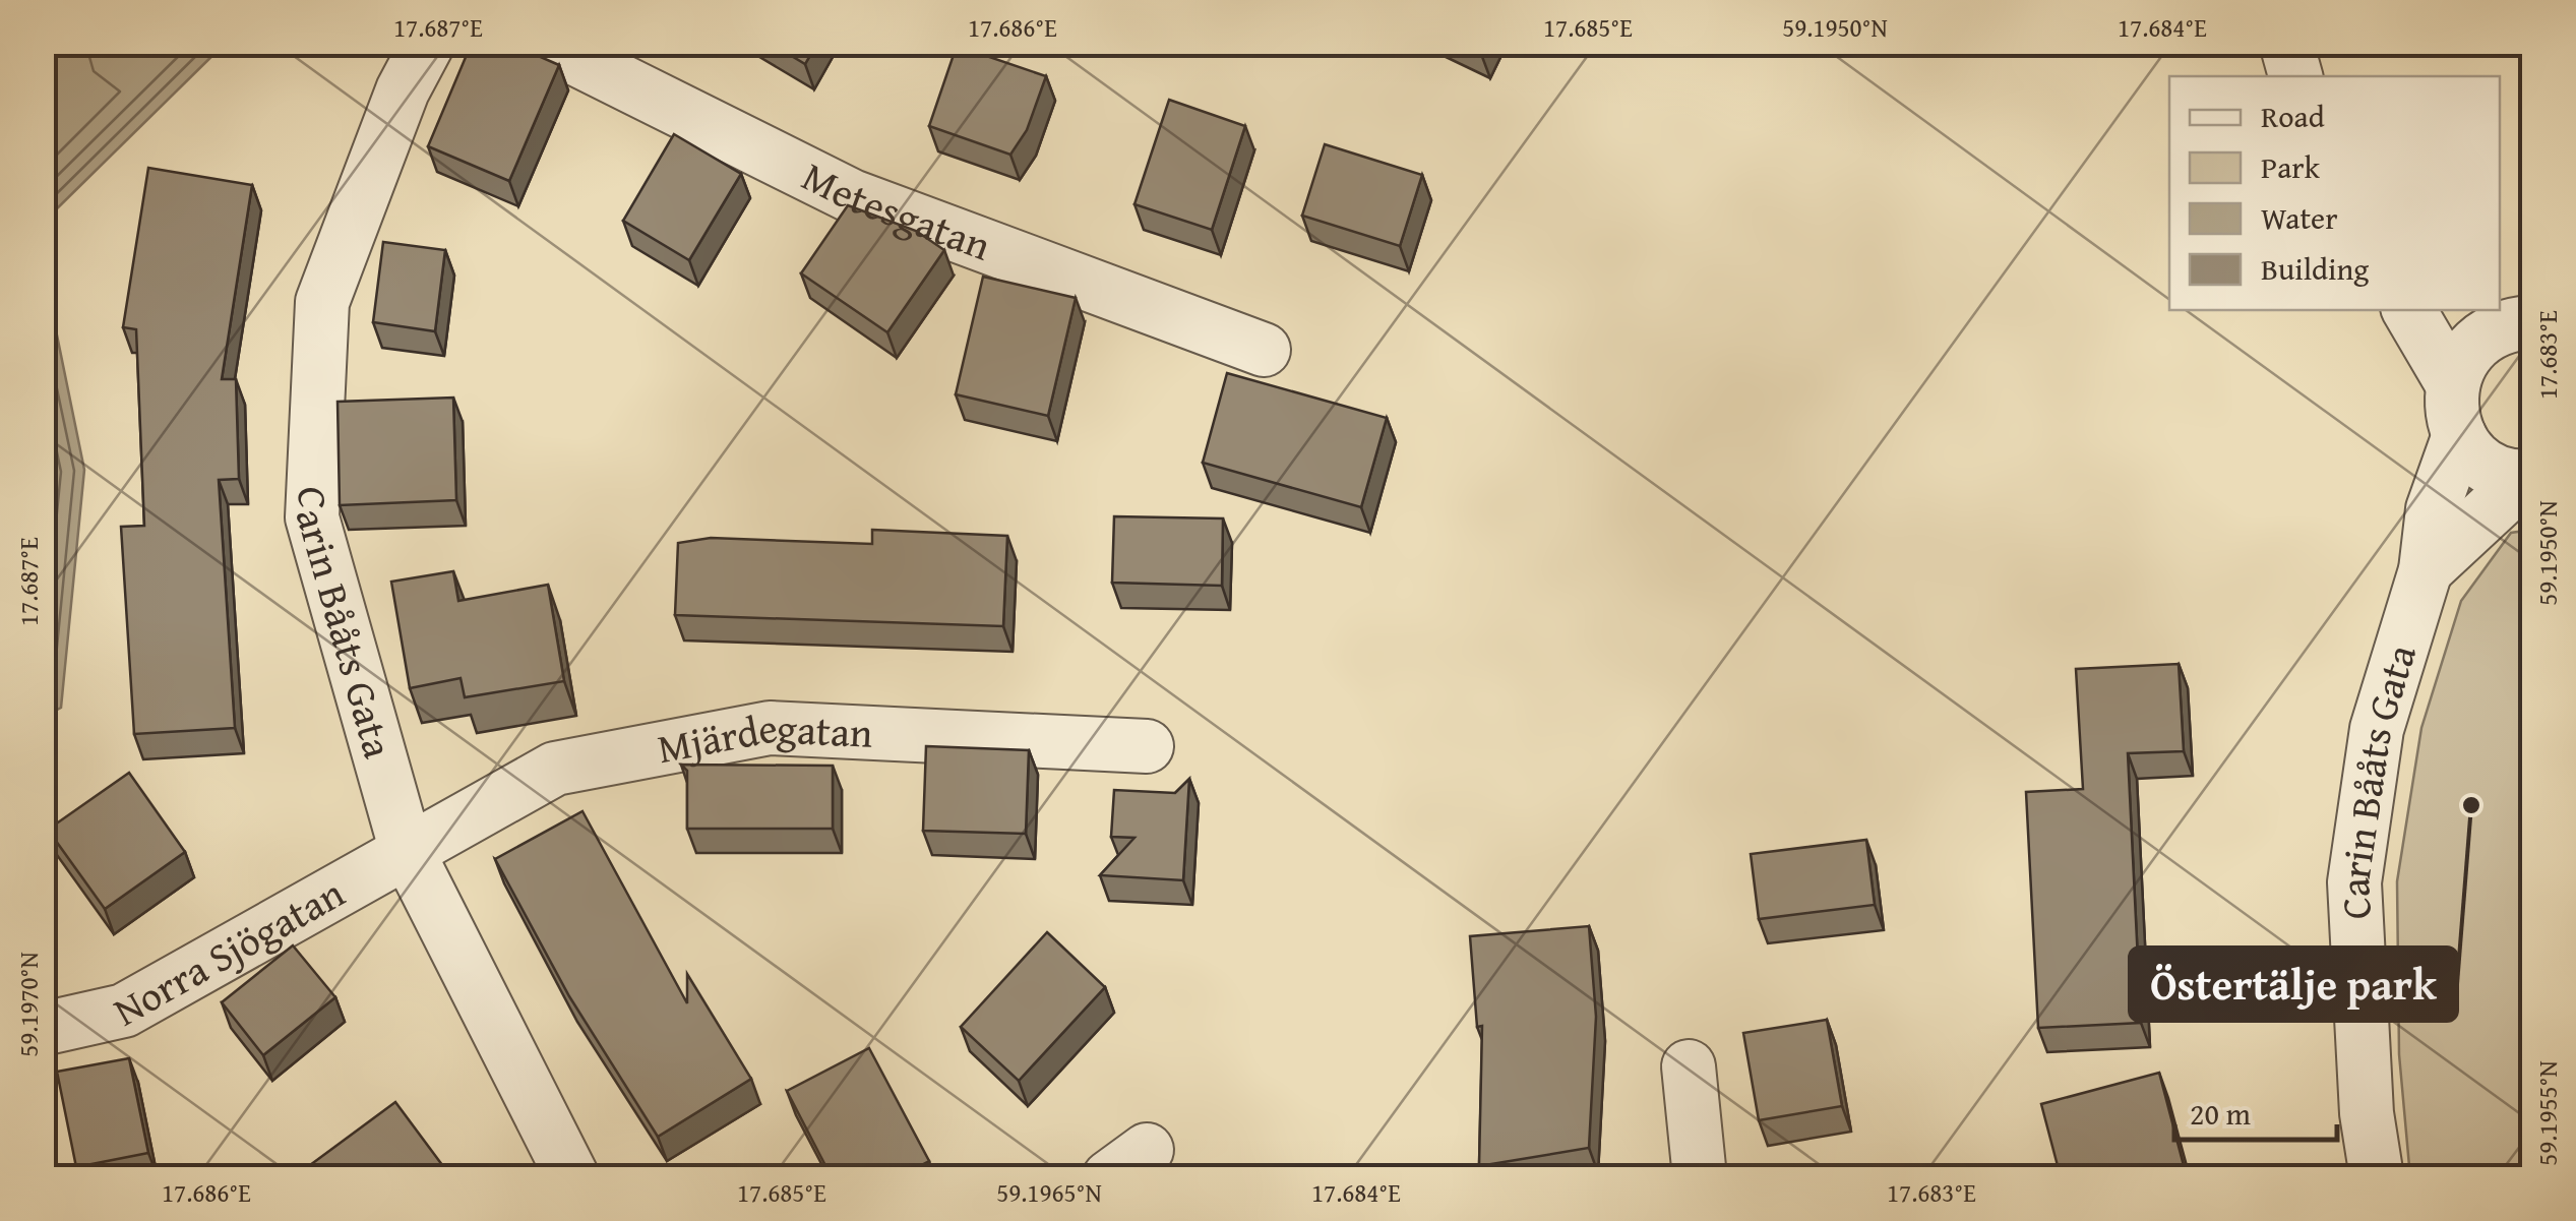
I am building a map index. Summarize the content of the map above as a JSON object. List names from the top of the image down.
{
  "streets": {
    "street": [
      "Metesgatan",
      "Carin Bååts Gata",
      "Mjärdegatan",
      "Norra Sjögatan"
    ]
  },
  "crossings": [
    ["Carin Bååts Gata", "Mjärdegatan"],
    ["Carin Bååts Gata", "Norra Sjögatan"],
    ["Mjärdegatan", "Norra Sjögatan"]
  ],
  "places": ["Östertälje park"],
  "legend": [
    "Road",
    "Park",
    "Water",
    "Building"
  ],
  "scale_bar": "20 m",
  "coordinates": [
    "17.687°E",
    "17.686°E",
    "17.685°E",
    "59.1950°N",
    "17.684°E",
    "17.683°E",
    "59.1970°N",
    "59.1955°N",
    "59.1965°N"
  ]
}
